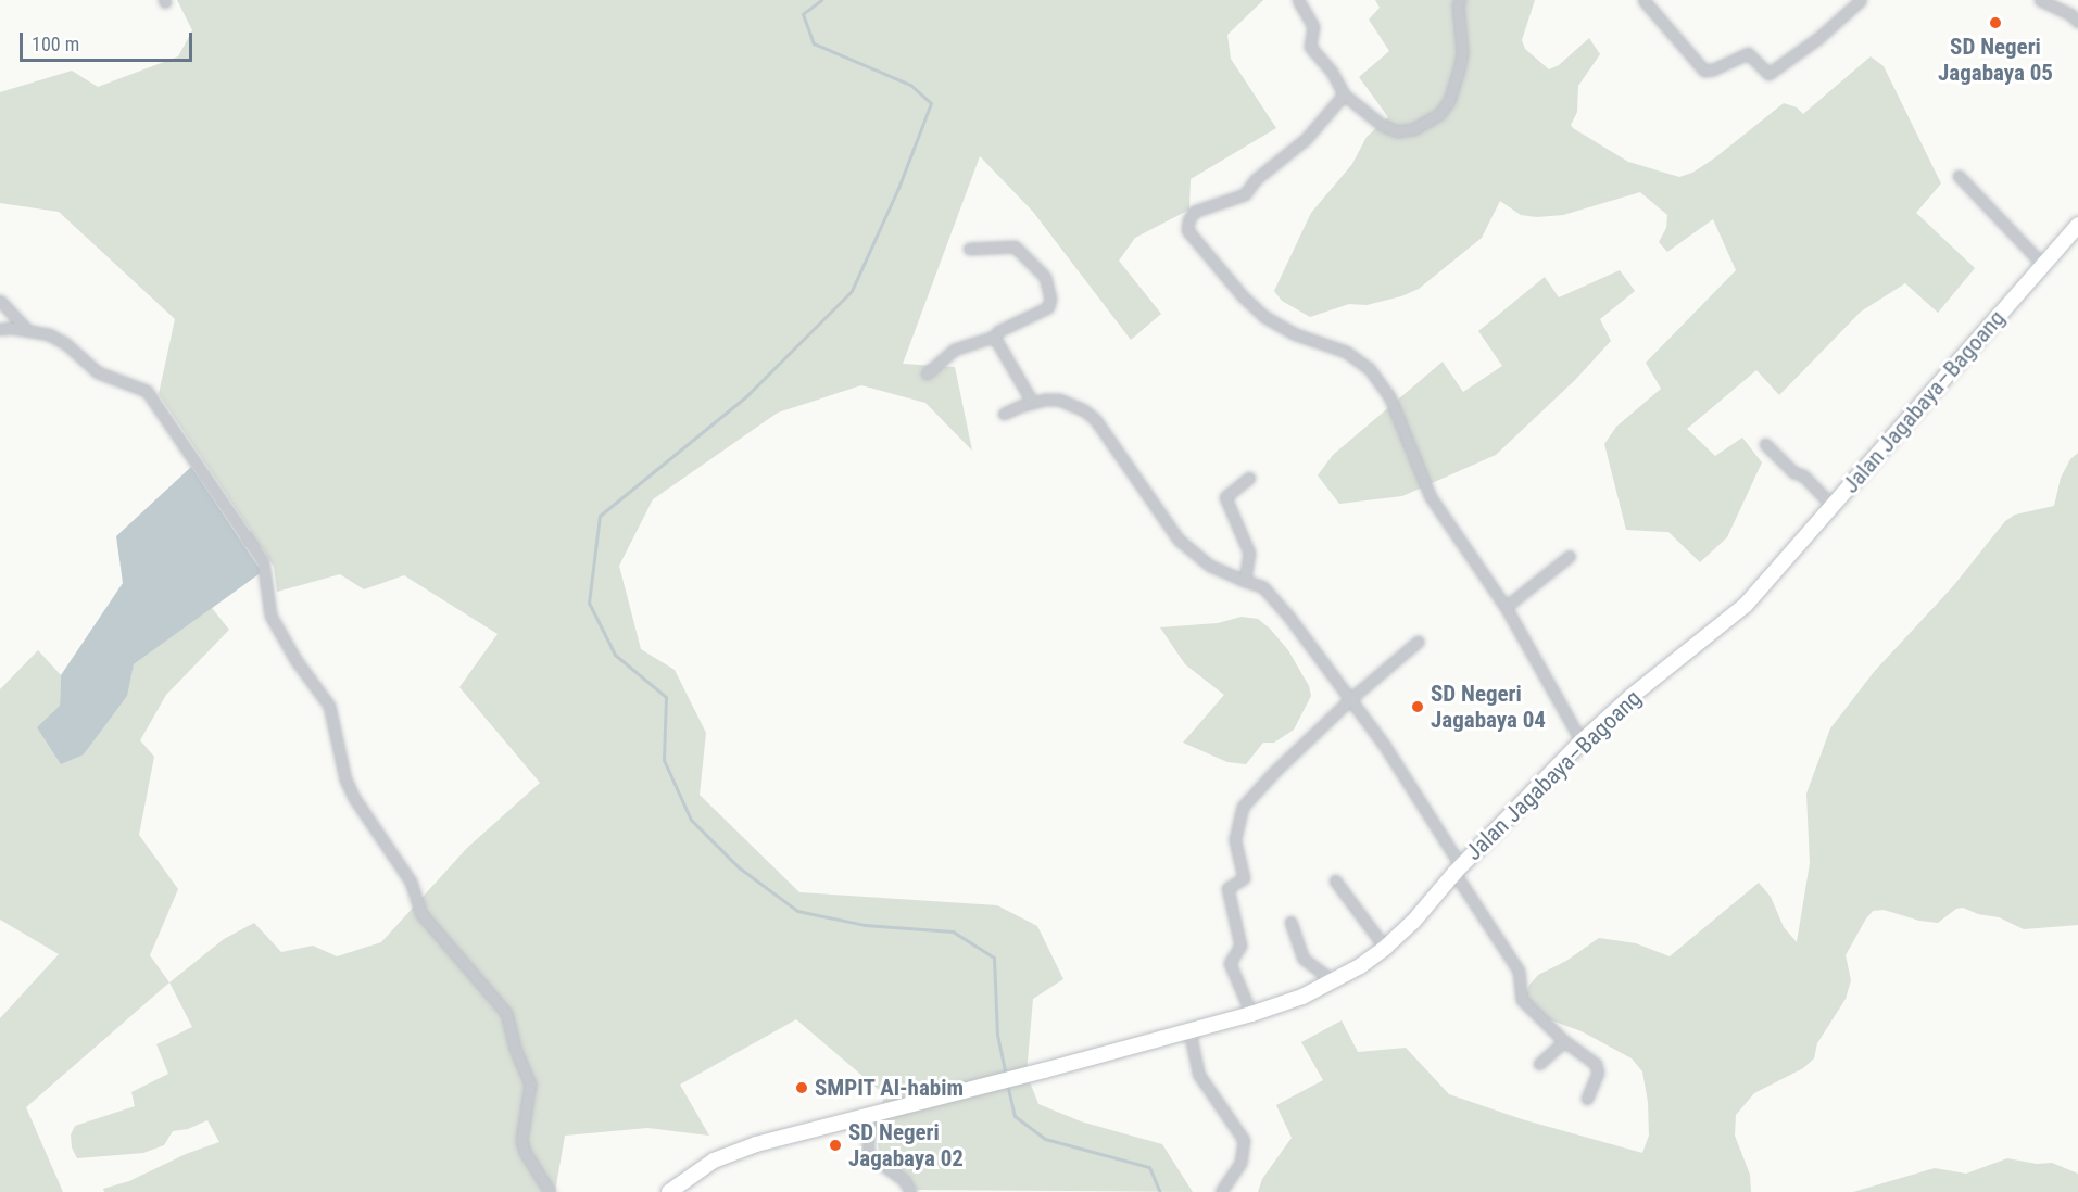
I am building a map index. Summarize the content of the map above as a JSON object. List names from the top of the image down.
{
  "streets": {
    "street": ["Jalan Jagabaya–Bagoang"]
  },
  "places": [
    "SD Negeri Jagabaya 05",
    "SD Negeri Jagabaya 04",
    "SMPIT Al-habim",
    "SD Negeri Jagabaya 02"
  ],
  "scale_bar": "100 m"
}
